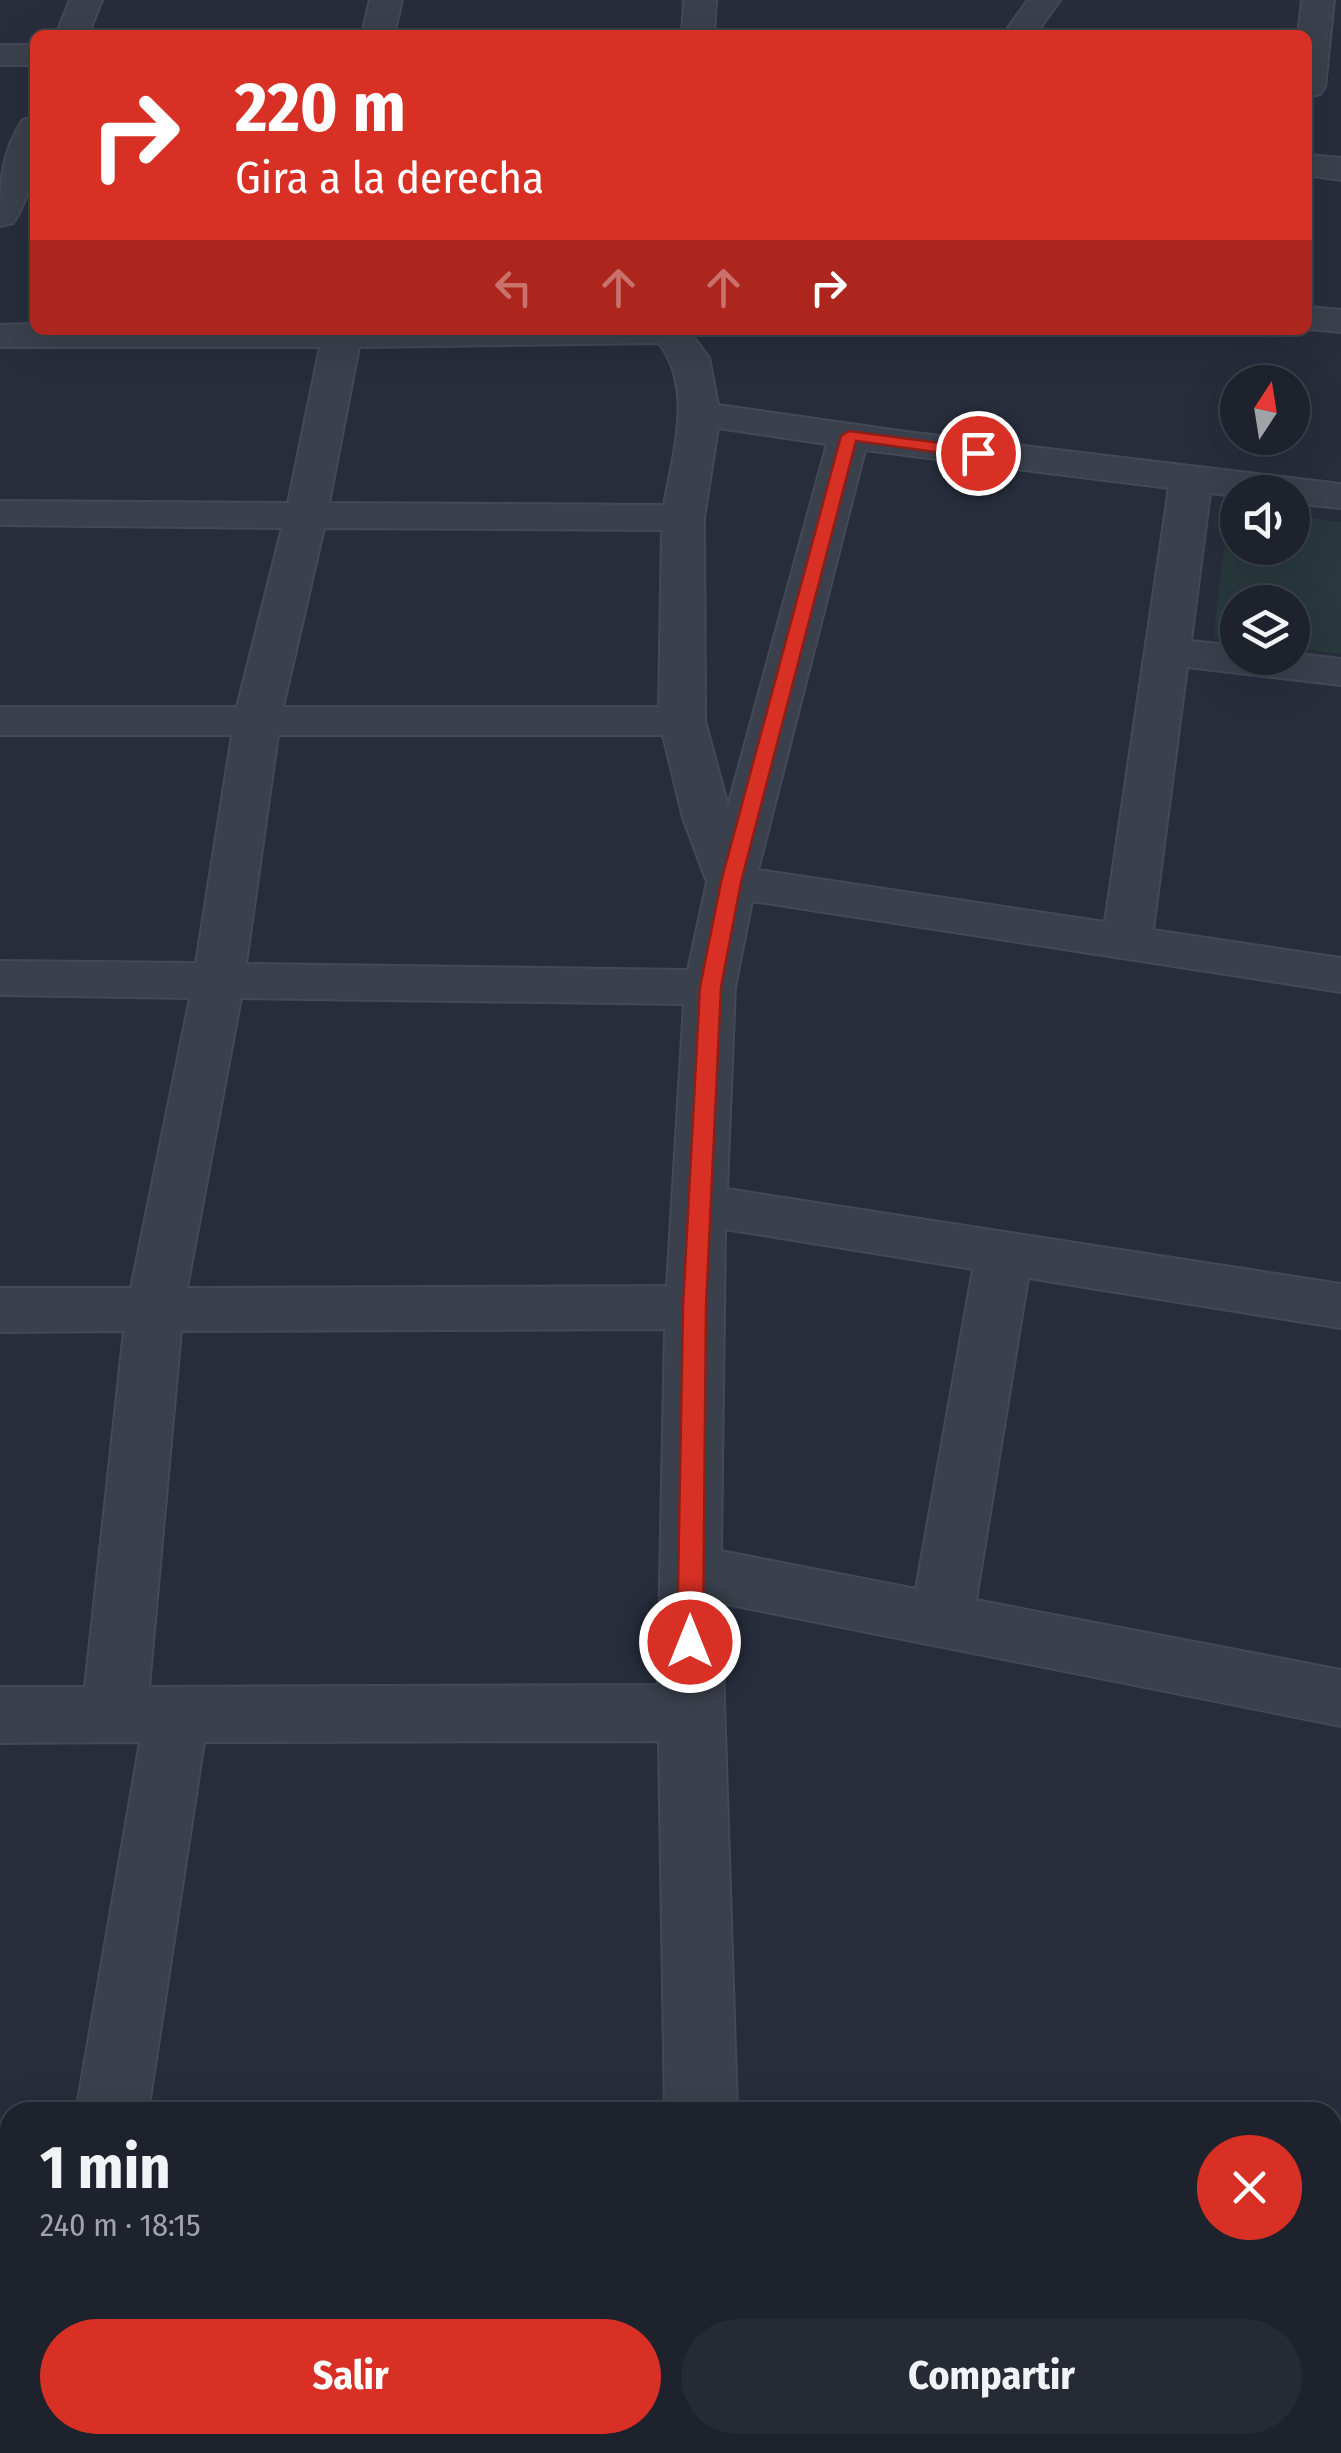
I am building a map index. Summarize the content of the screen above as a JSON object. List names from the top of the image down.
{
  "north": "top",
  "page": {
    "turn": ["220 m", "Gira a la derecha"],
    "heading": ["1 min", "240 m · 18:15"],
    "buttons": ["Salir", "Compartir"]
  }
}
